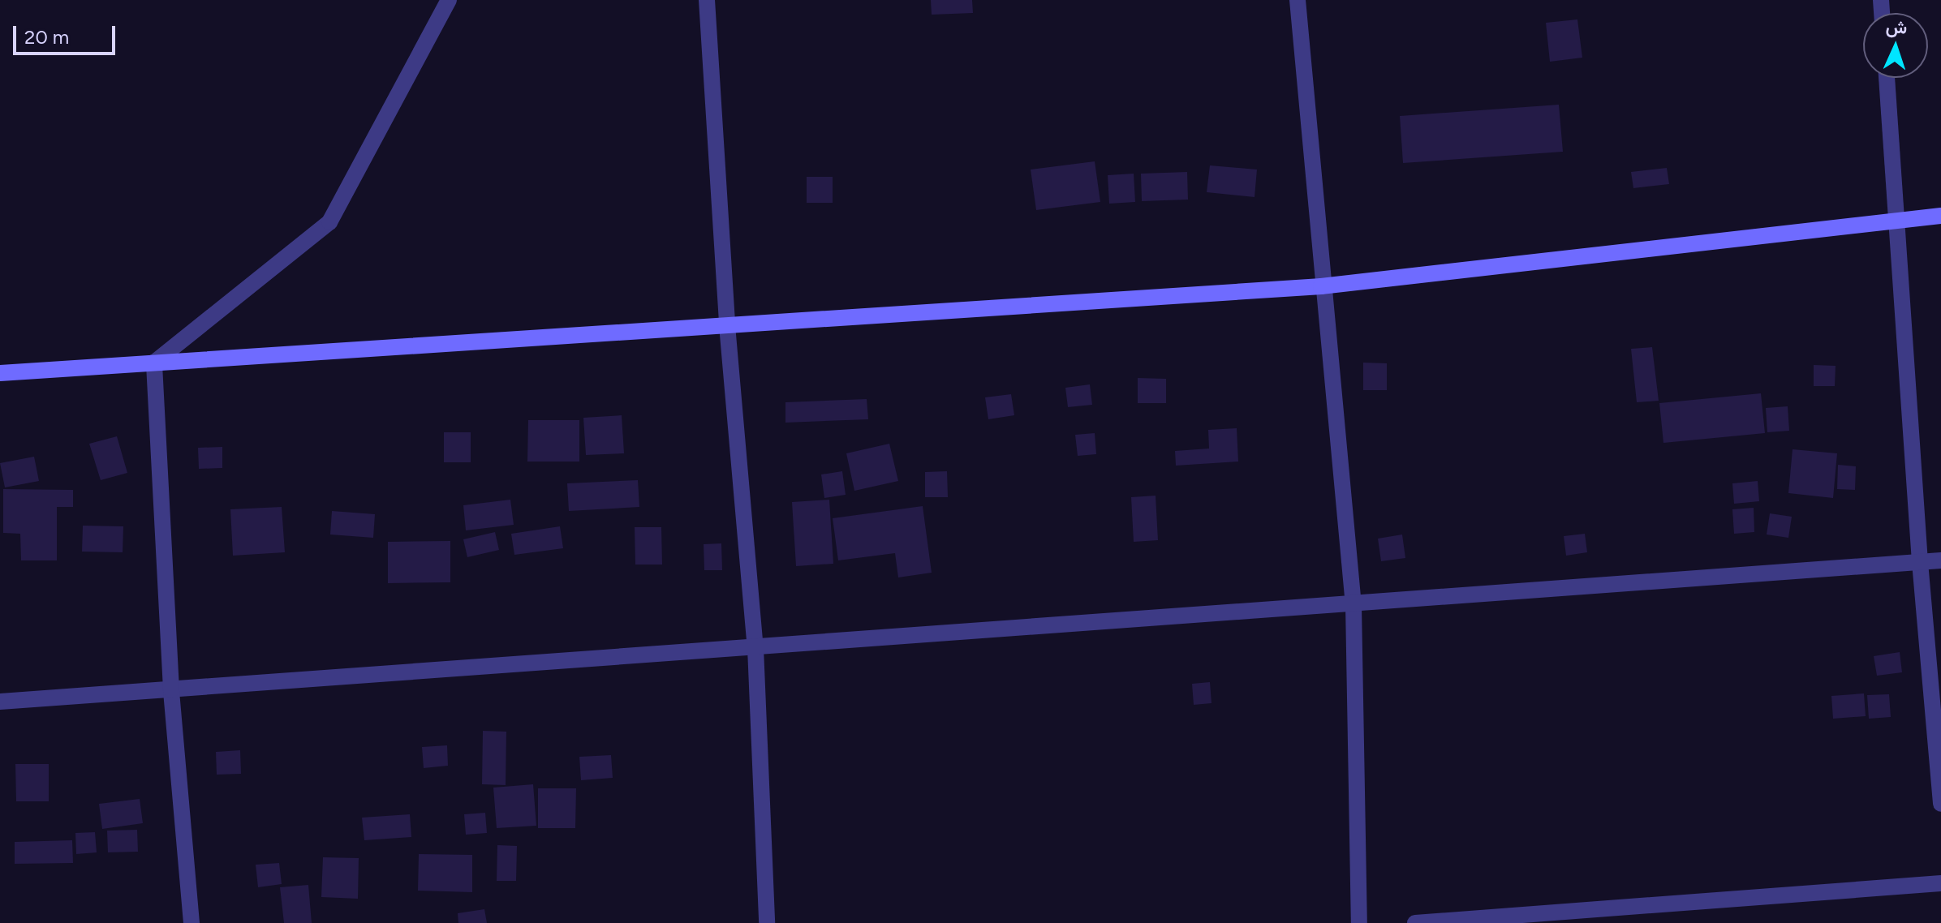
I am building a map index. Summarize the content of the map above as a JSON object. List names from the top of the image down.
{
  "scale_bar": "20 m",
  "north": "top"
}
